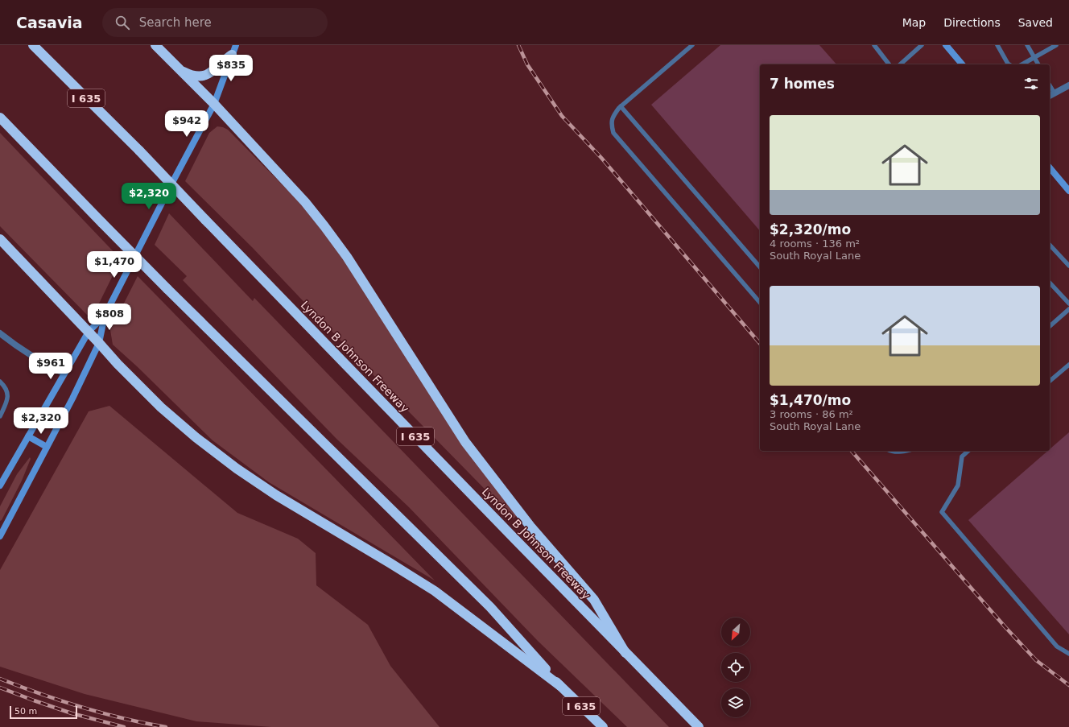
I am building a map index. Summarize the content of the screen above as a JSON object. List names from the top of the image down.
{
  "streets": {
    "highway": ["I 635", "Lyndon B Johnson Freeway"]
  },
  "scale_bar": "50 m",
  "north": "bottom left",
  "page": {
    "header": "Casavia",
    "search": "Search here",
    "nav": ["Map", "Directions", "Saved"],
    "price": [
      "$835",
      "$942",
      "$2,320",
      "$1,470",
      "$808",
      "$961",
      "$2,320"
    ],
    "heading": "7 homes",
    "list": [
      {
        "name": "$2,320/mo",
        "note": "4 rooms · 136 m² · South Royal Lane"
      },
      {
        "name": "$1,470/mo",
        "note": "3 rooms · 86 m² · South Royal Lane"
      }
    ],
    "scale": "50 m"
  }
}
